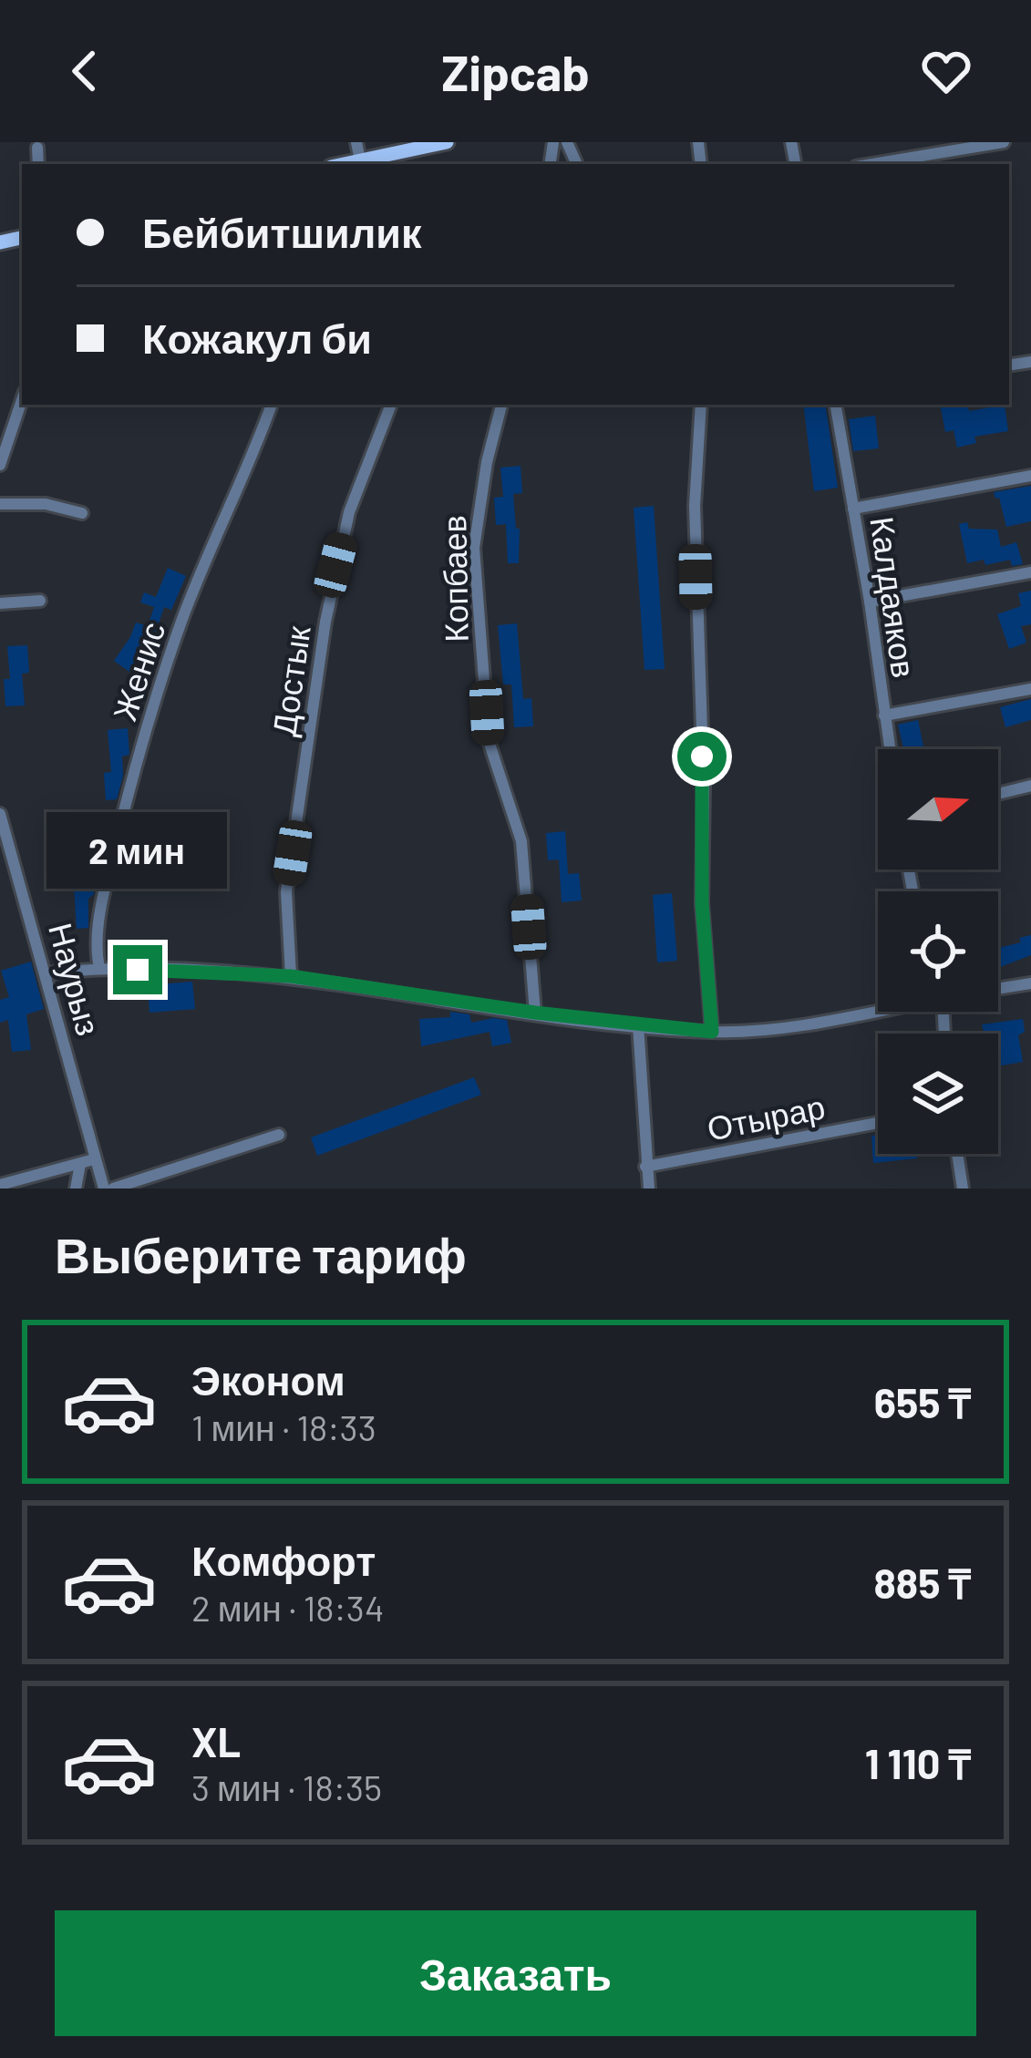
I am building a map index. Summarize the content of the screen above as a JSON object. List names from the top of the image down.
{
  "streets": {
    "street": [
      "Копбаев",
      "Калдаяков",
      "Женис",
      "Достык",
      "Наурыз",
      "Отырар"
    ]
  },
  "north": "right",
  "page": {
    "header": "Zipcab",
    "banner": ["Бейбитшилик", "Кожакул би"],
    "bubble": "2 мин",
    "heading": "Выберите тариф",
    "list": [
      {
        "name": "Эконом",
        "note": "1 мин · 18:33",
        "value": "655 ₸"
      },
      {
        "name": "Комфорт",
        "note": "2 мин · 18:34",
        "value": "885 ₸"
      },
      {
        "name": "XL",
        "note": "3 мин · 18:35",
        "value": "1 110 ₸"
      }
    ],
    "buttons": "Заказать"
  }
}
